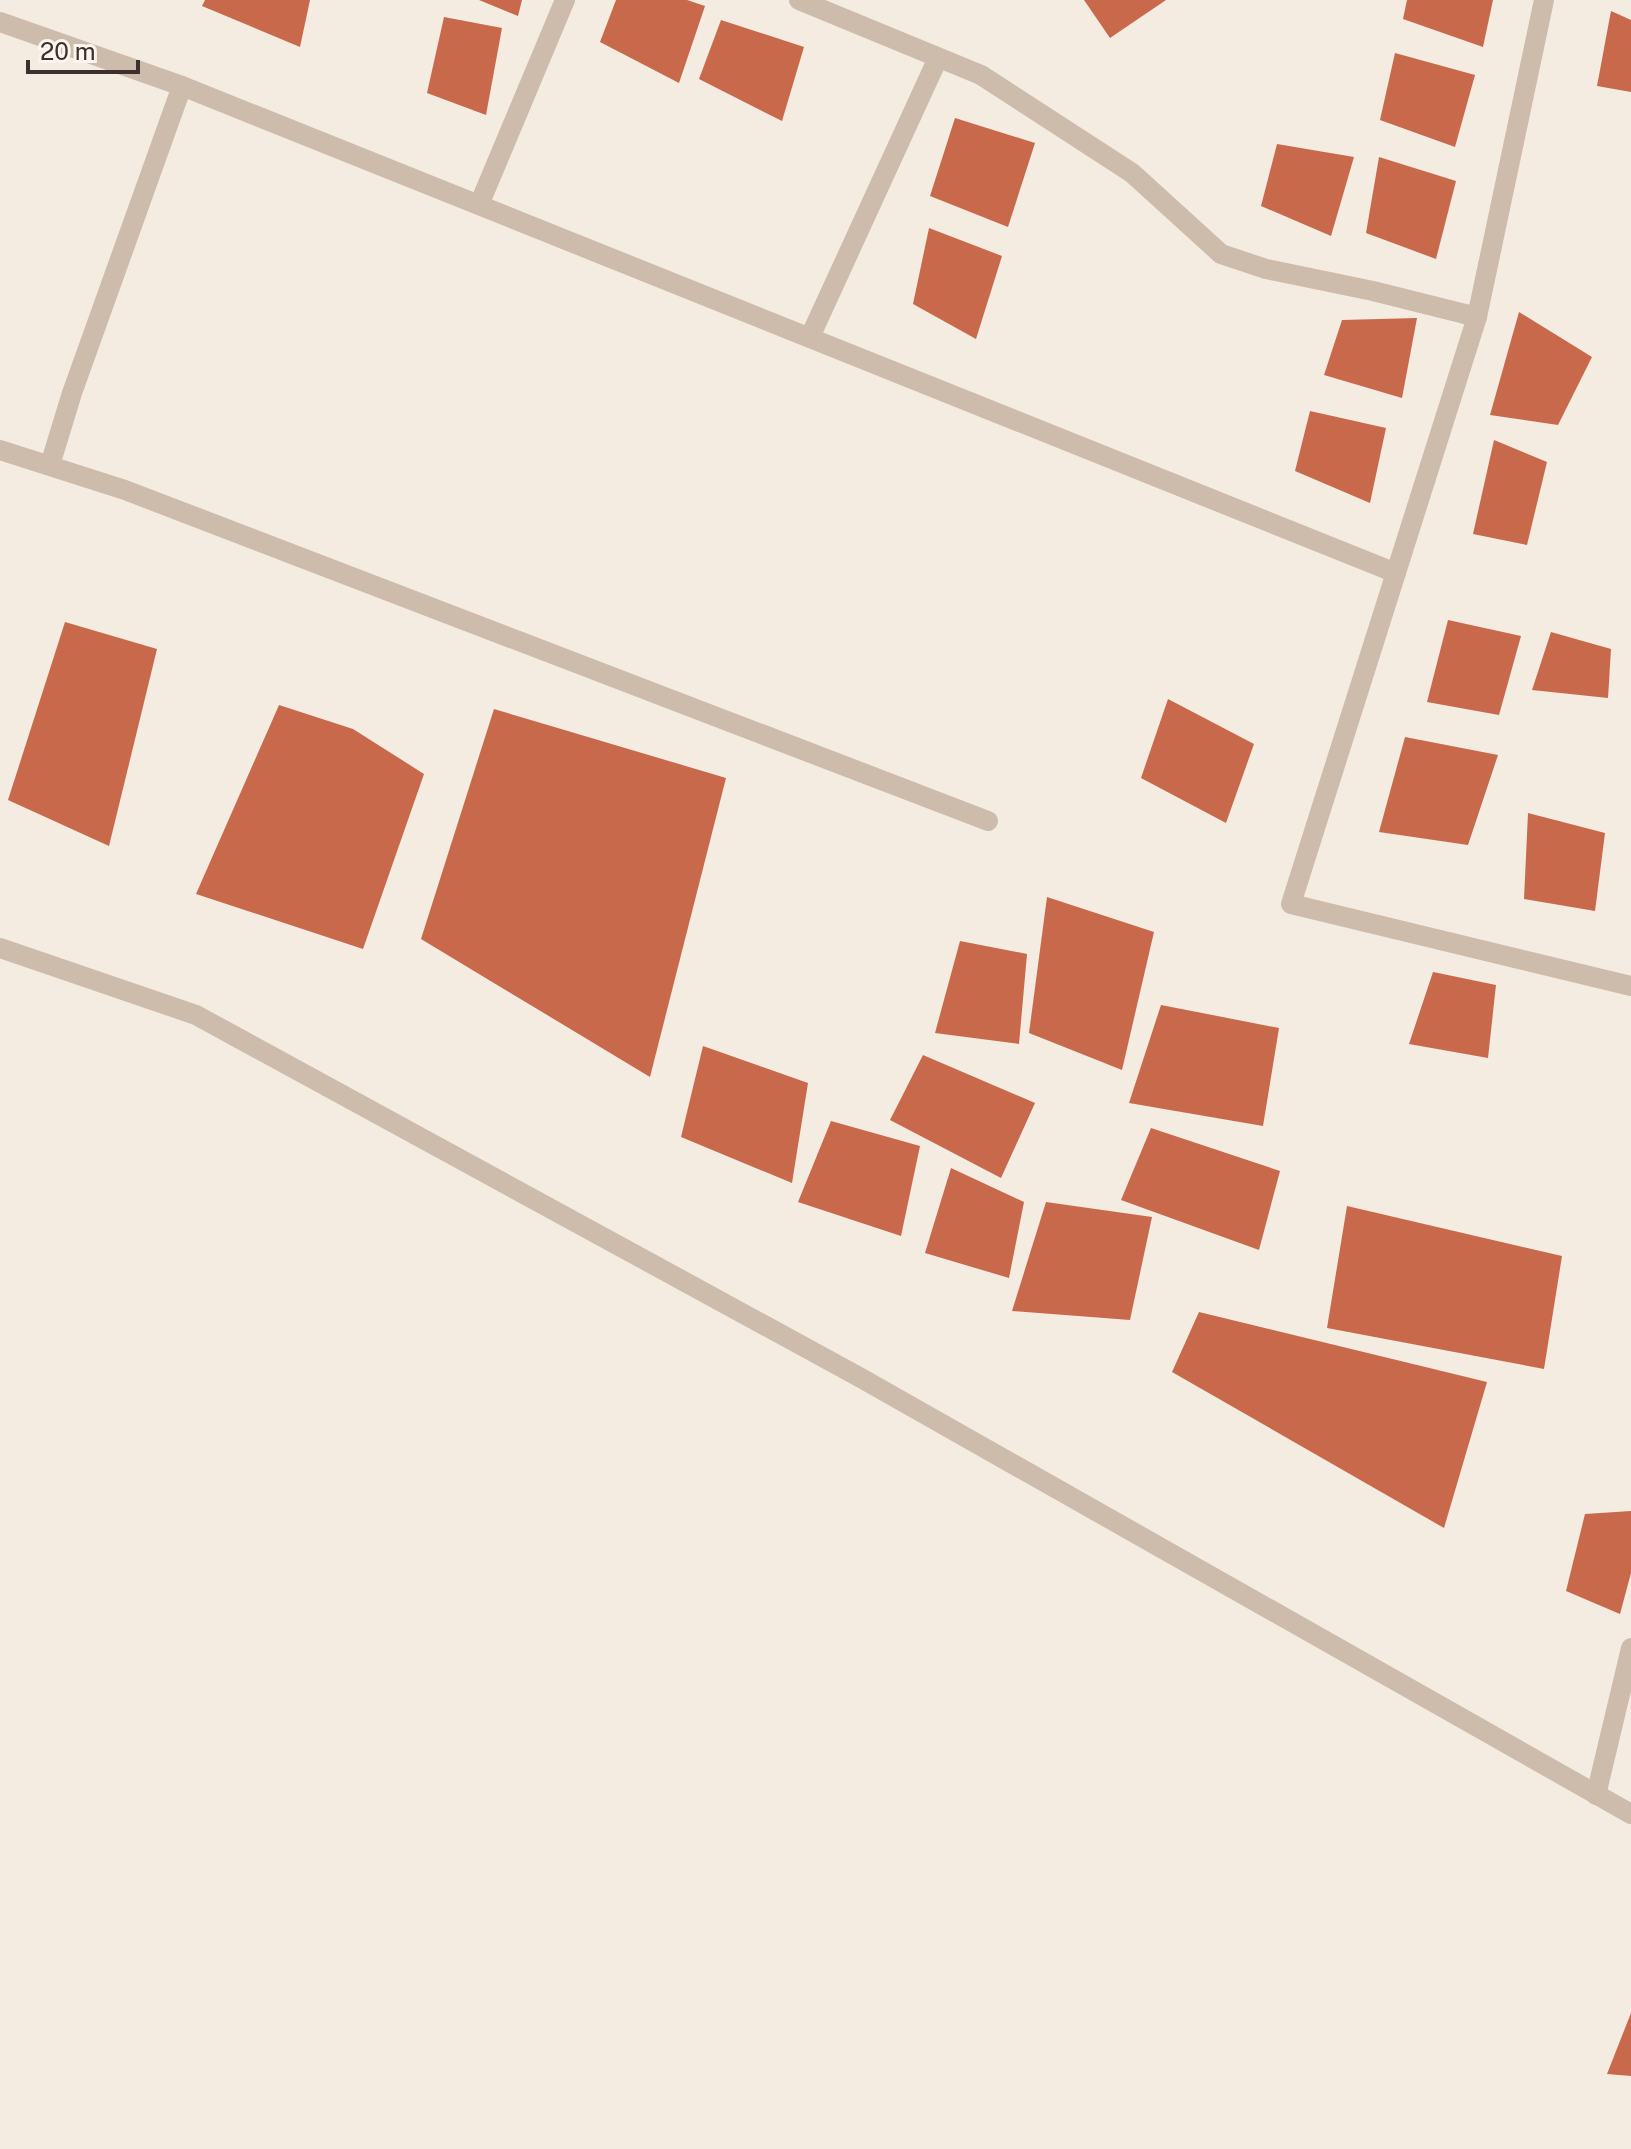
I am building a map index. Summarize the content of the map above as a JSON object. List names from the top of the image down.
{
  "scale_bar": "20 m"
}
